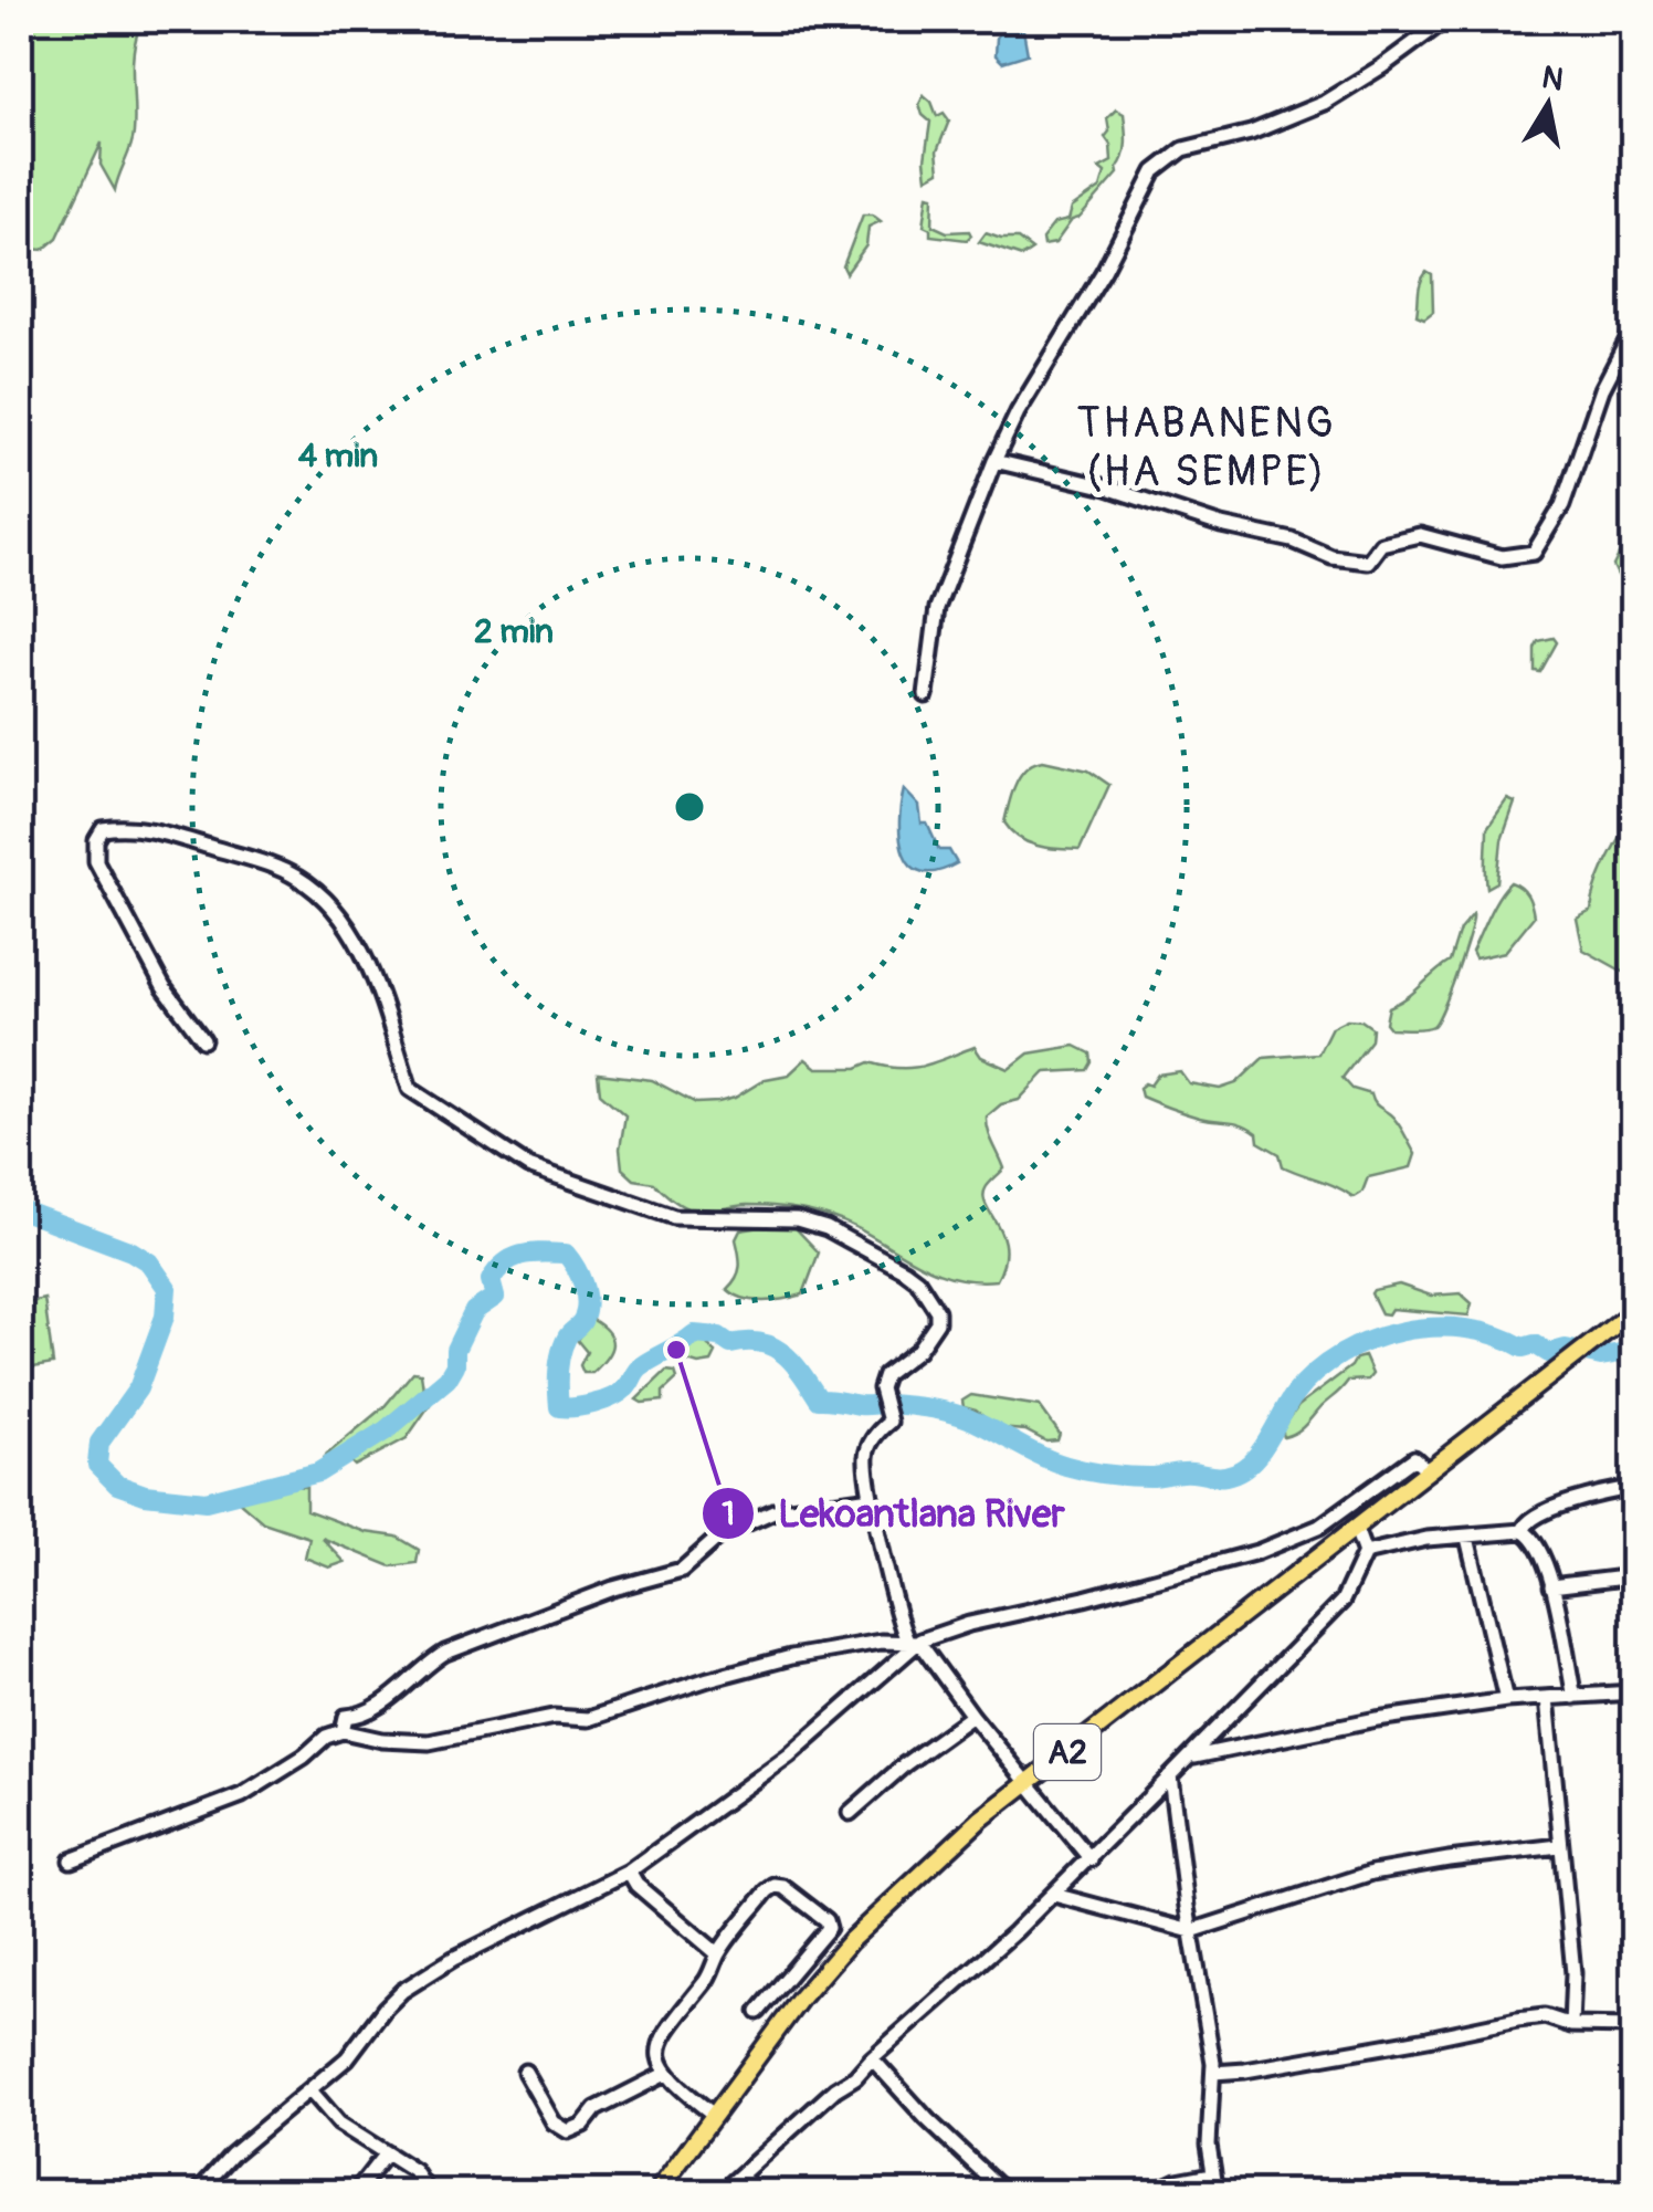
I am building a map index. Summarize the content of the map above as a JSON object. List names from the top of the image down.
{
  "streets": {
    "main road": ["A2"]
  },
  "districts": ["THABANENG (HA SEMPE)"],
  "places": ["Lekoantlana River"],
  "north": "top",
  "rings": ["4 min", "2 min"]
}
